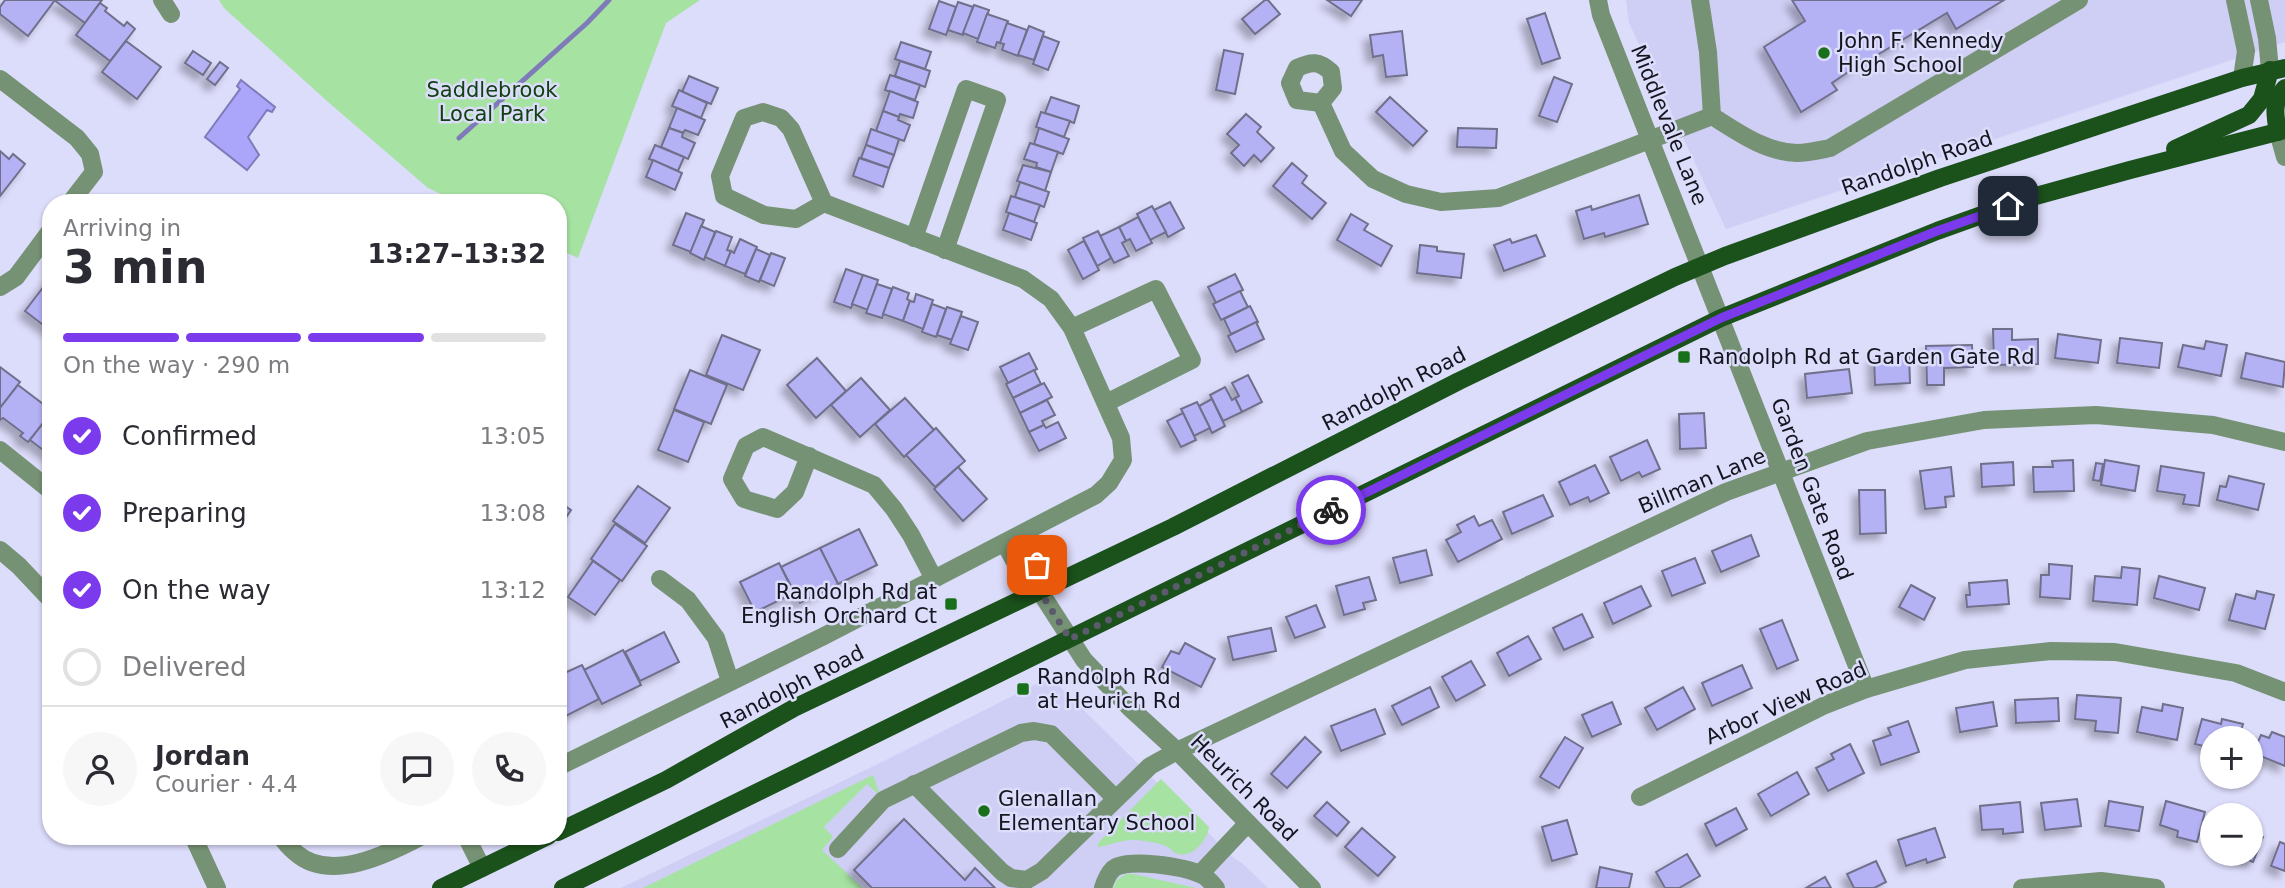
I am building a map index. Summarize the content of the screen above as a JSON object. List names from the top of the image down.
{
  "streets": {
    "main road": ["Randolph Road"],
    "street": [
      "Middlevale Lane",
      "Billman Lane",
      "Garden Gate Road",
      "Arbor View Road",
      "Heurich Road"
    ]
  },
  "crossings": [
    ["Middlevale Lane", "Randolph Road"],
    ["Middlevale Lane", "Garden Gate Road"],
    ["Randolph Road", "Garden Gate Road"],
    ["Randolph Road", "Heurich Road"],
    ["Billman Lane", "Garden Gate Road"],
    ["Billman Lane", "Heurich Road"],
    ["Garden Gate Road", "Arbor View Road"]
  ],
  "parks": ["Saddlebrook Local Park"],
  "places": {
    "other": ["John F. Kennedy High School", "Glenallan Elementary School"],
    "transit": ["Randolph Rd at Garden Gate Rd", "Randolph Rd at English Orchard Ct", "Randolph Rd at Heurich Rd"]
  },
  "page": {
    "heading": ["3 min", "Arriving in", "13:27–13:32"],
    "panel": ["Jordan", "Courier · 4.4"],
    "bar": "On the way · 290 m",
    "list": [
      ["Confirmed", "13:05"],
      ["Preparing", "13:08"],
      ["On the way", "13:12"],
      "Delivered"
    ],
    "map_buttons": ["+", "−"]
  }
}
